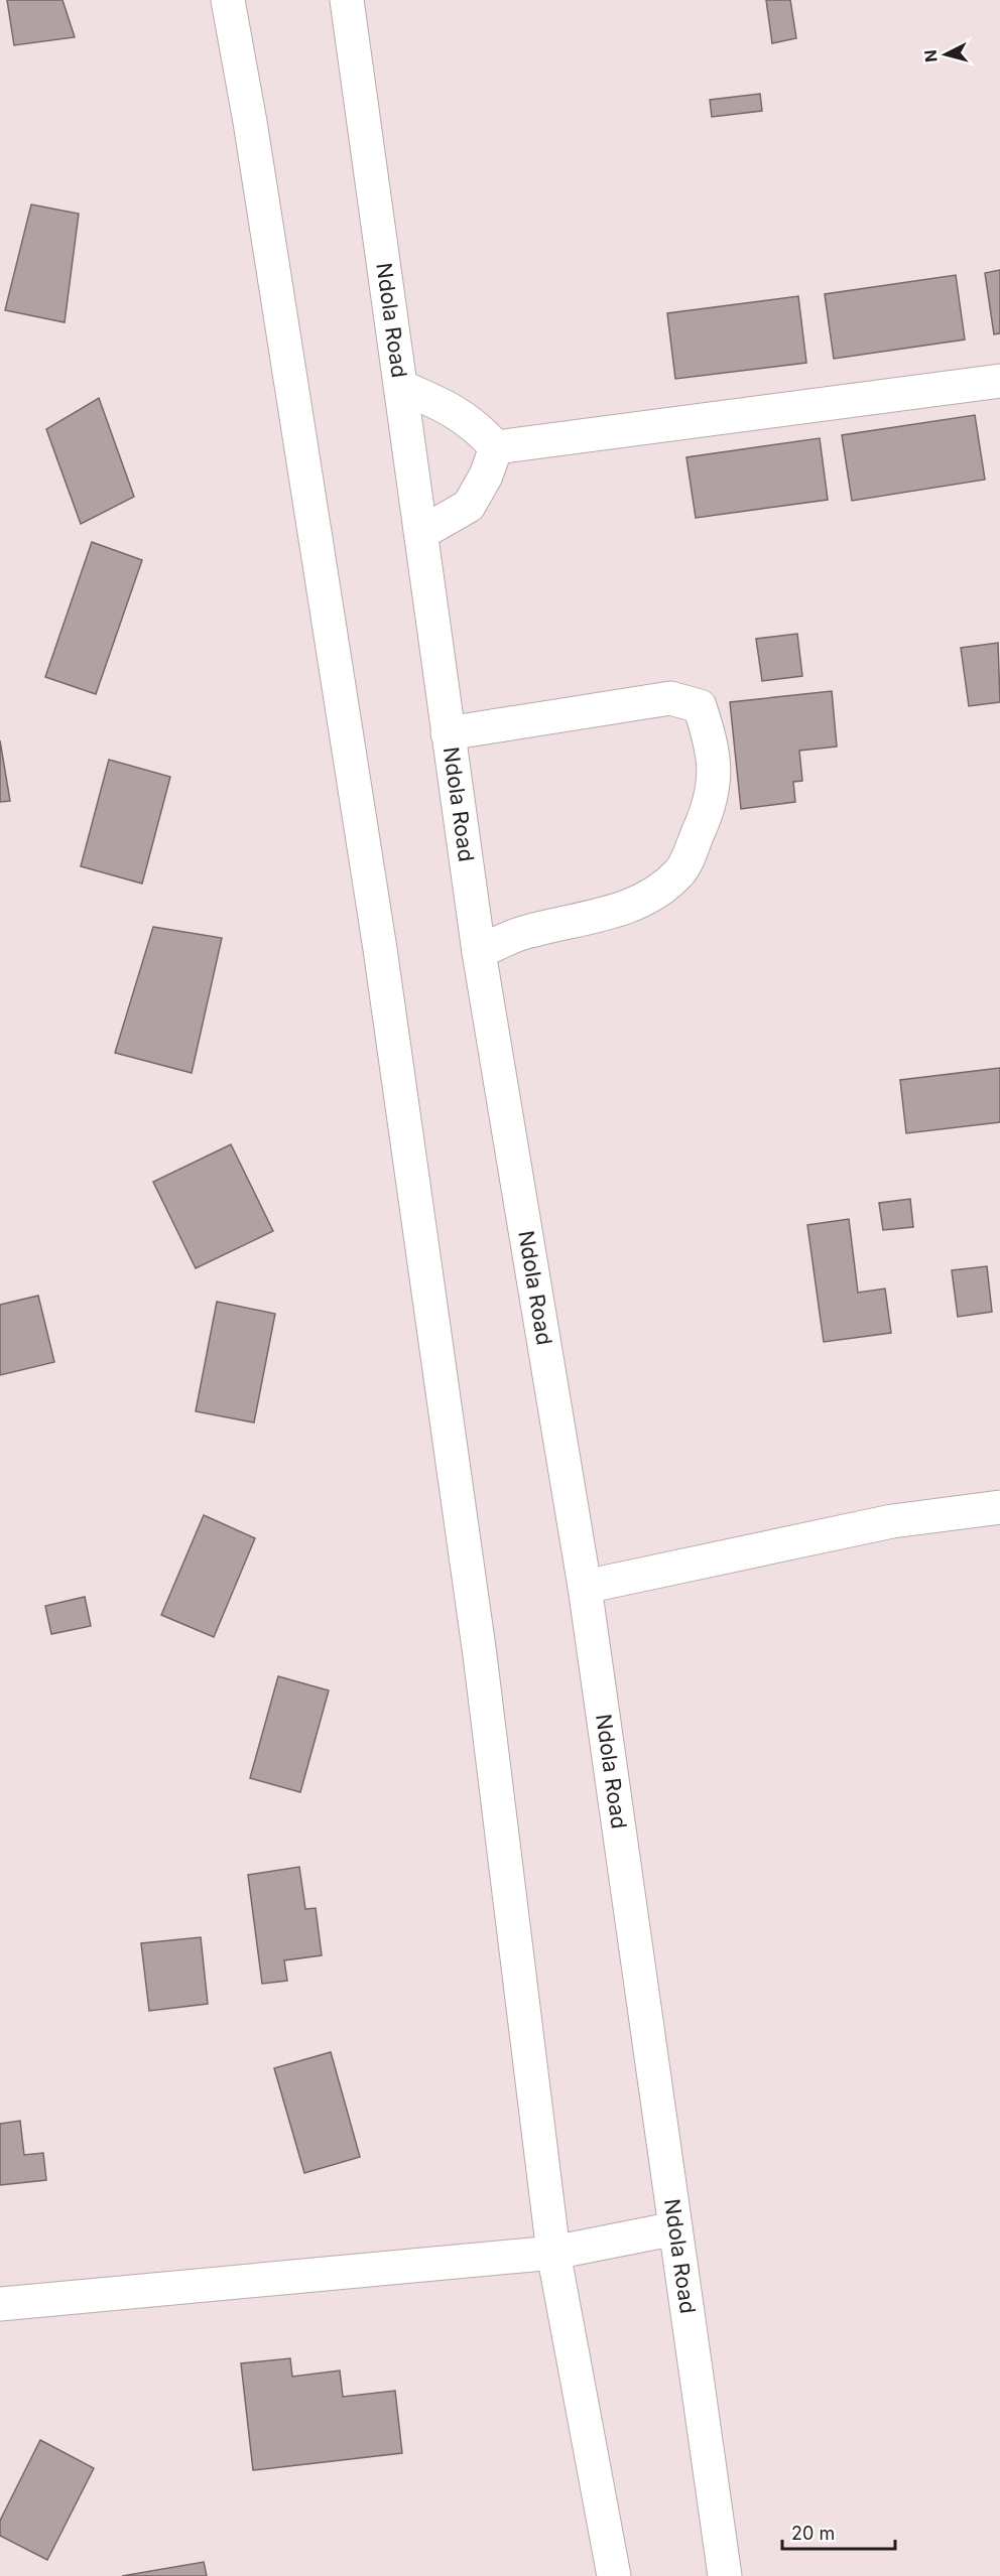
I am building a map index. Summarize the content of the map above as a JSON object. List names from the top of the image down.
{
  "streets": {
    "street": ["Ndola Road"]
  },
  "scale_bar": "20 m",
  "north": "left"
}
